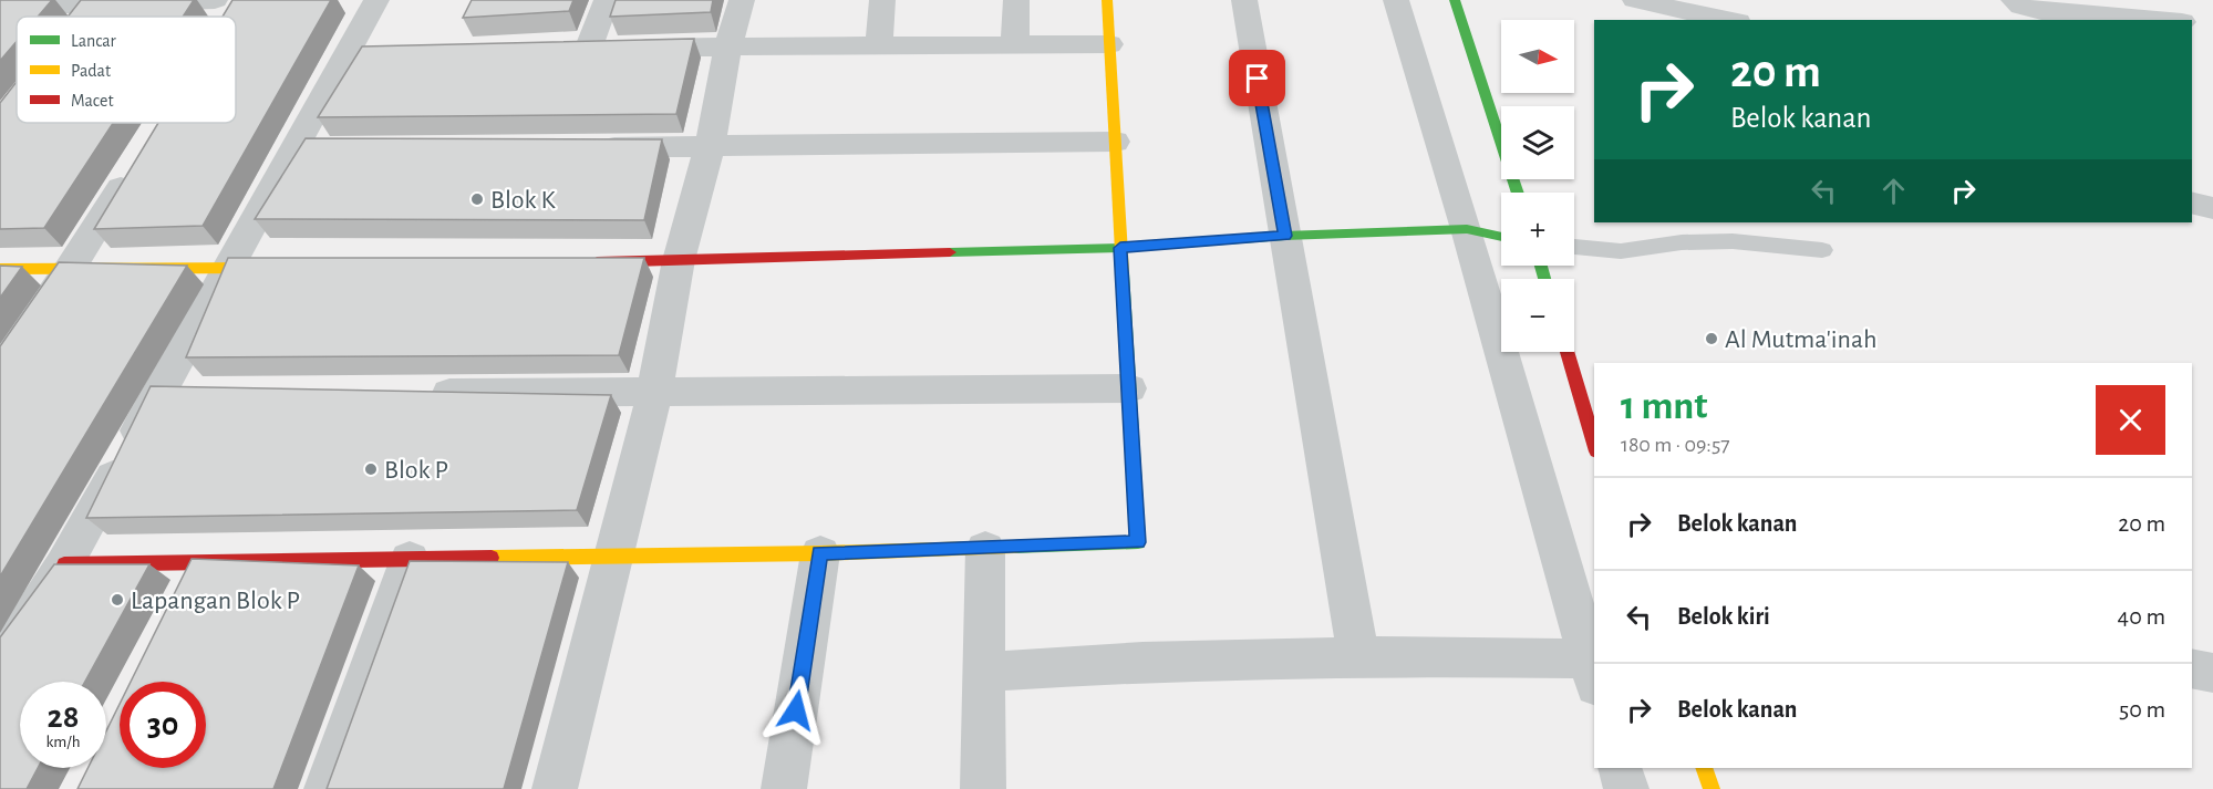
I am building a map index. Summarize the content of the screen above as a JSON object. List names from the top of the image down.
{
  "places": [
    "Blok K",
    "Al Mutma'inah",
    "Blok P",
    "Lapangan Blok P"
  ],
  "legend": ["Lancar", "Padat", "Macet"],
  "north": "right",
  "page": {
    "map_buttons": ["+", "−"],
    "turn": ["20 m", "Belok kanan"],
    "heading": ["1 mnt", "180 m · 09:57"],
    "list": [
      {
        "name": "Belok kanan",
        "value": "20 m"
      },
      {
        "name": "Belok kiri",
        "value": "40 m"
      },
      {
        "name": "Belok kanan",
        "value": "50 m"
      }
    ],
    "speed": "28 km/h",
    "limit": "30"
  }
}
